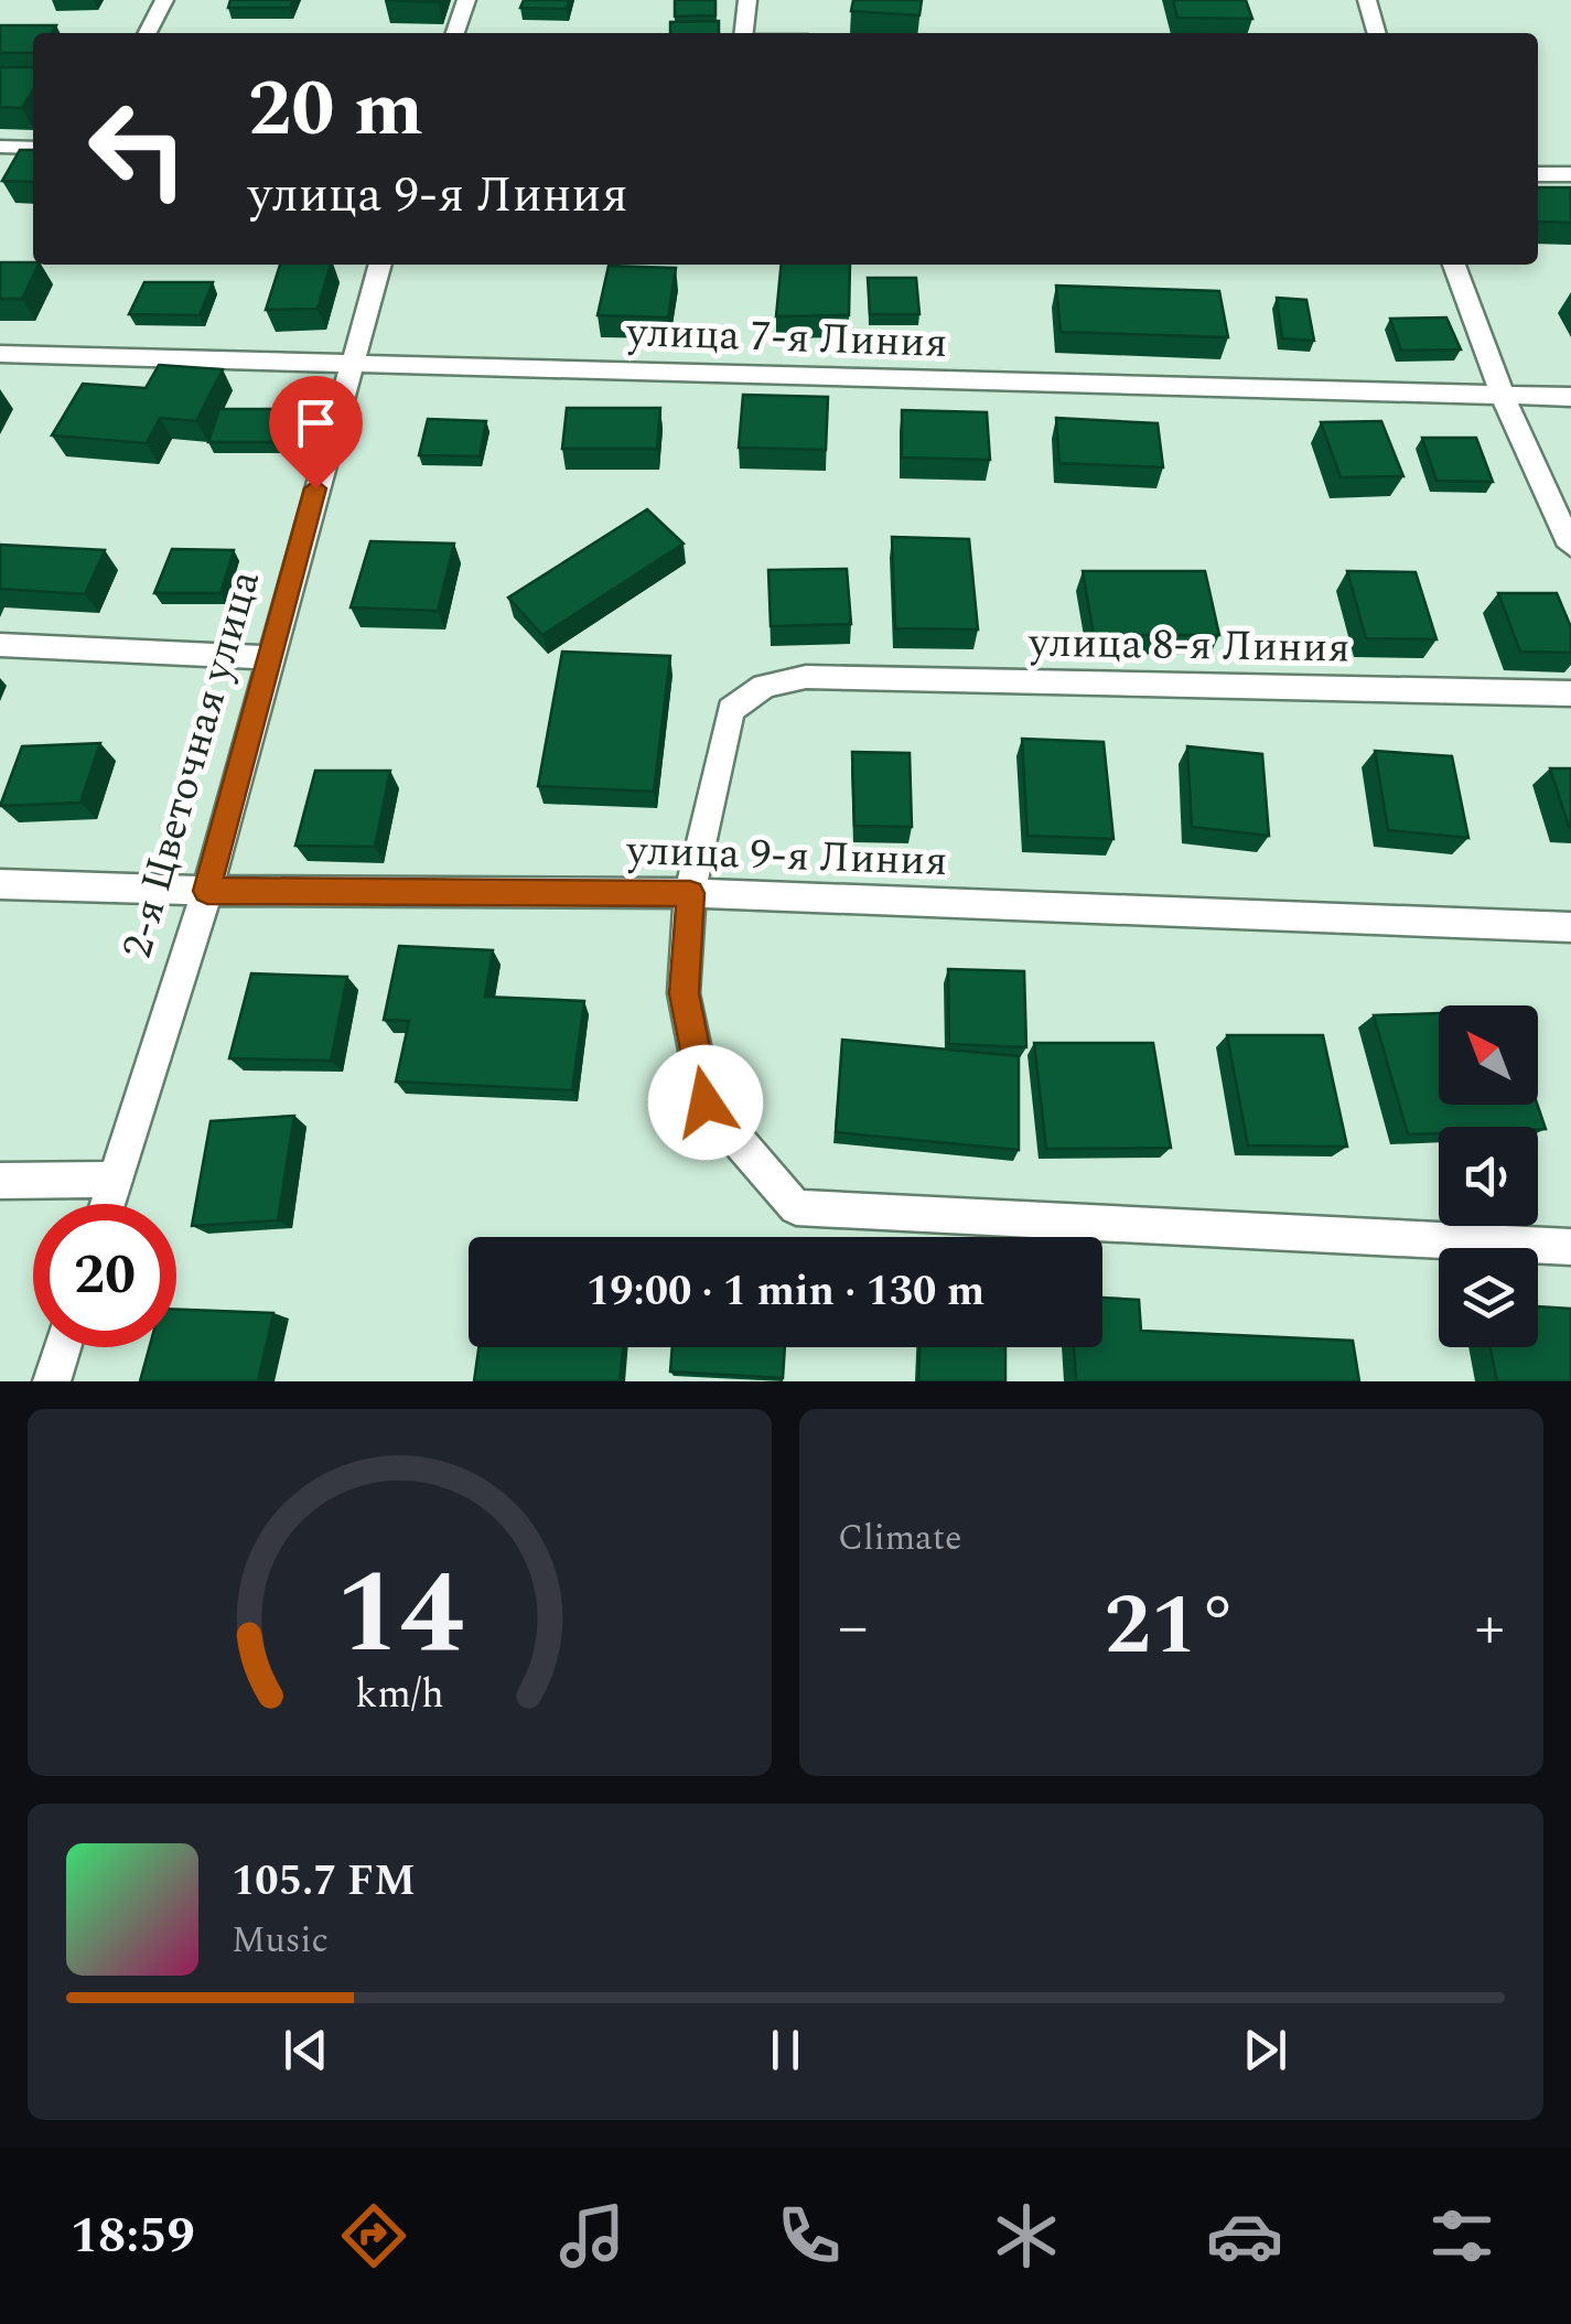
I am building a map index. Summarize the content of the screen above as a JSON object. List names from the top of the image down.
{
  "streets": {
    "lane": [
      "улица 7-я Линия",
      "улица 8-я Линия",
      "2-я Цветочная улица",
      "улица 9-я Линия"
    ]
  },
  "crossings": [
    ["улица 7-я Линия", "2-я Цветочная улица"],
    ["улица 8-я Линия", "улица 9-я Линия"],
    ["2-я Цветочная улица", "улица 9-я Линия"]
  ],
  "north": "top left",
  "page": {
    "turn": ["20 m", "улица 9-я Линия"],
    "limit": "20",
    "trip": "19:00 · 1 min · 130 m",
    "tile": "Climate",
    "heat": ["−", "21°", "+"],
    "song": ["105.7 FM", "Music"],
    "tabs": "18:59",
    "gauge": ["14", "km/h"]
  }
}
